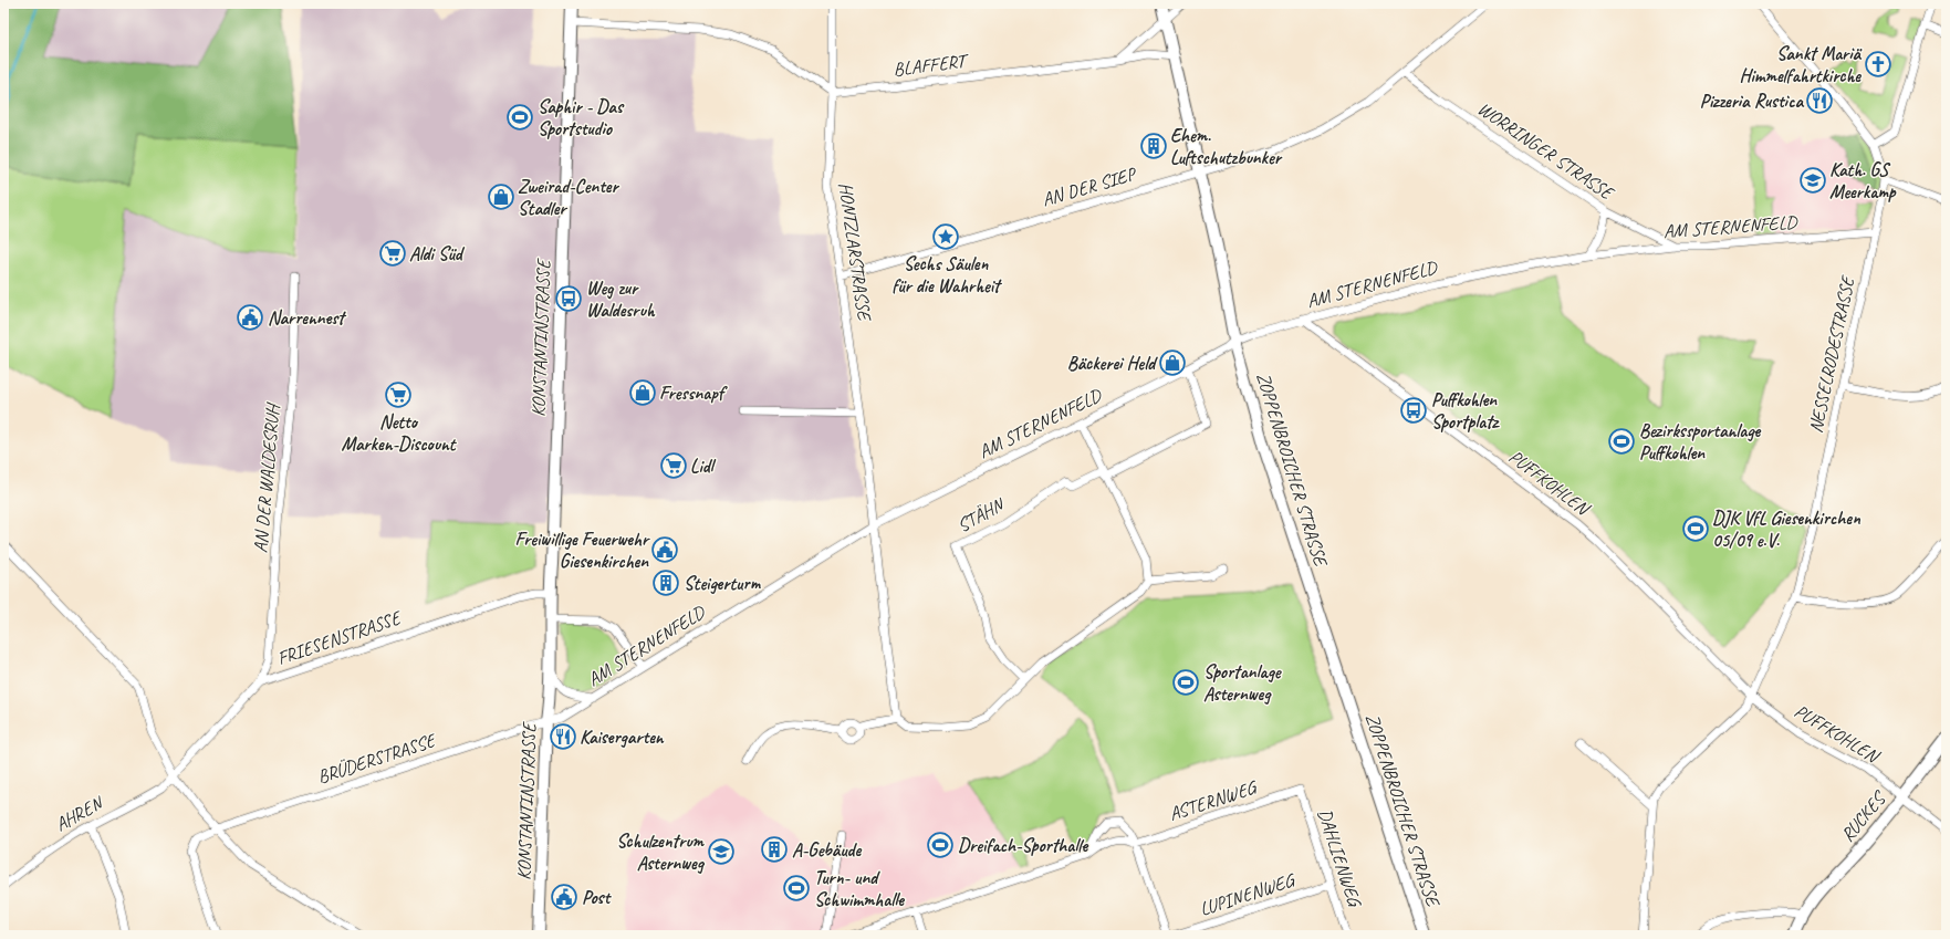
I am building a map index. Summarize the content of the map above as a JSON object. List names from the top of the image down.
{
  "streets": {
    "main road": ["KONSTANTINSTRASSE", "ZOPPENBROICHER STRASSE", "RUCKES"],
    "street": [
      "BLAFFERT",
      "WORRINGER STRASSE",
      "AN DER SIEP",
      "AM STERNENFELD",
      "HONTZLARSTRASSE",
      "NESSELRODESTRASSE",
      "AN DER WALDESRUH",
      "PUFFKOHLEN",
      "STÄHN",
      "FRIESENSTRASSE",
      "BRÜDERSTRASSE",
      "ASTERNWEG",
      "AHREN",
      "DAHLIENWEG",
      "LUPINENWEG"
    ]
  },
  "crossings": [
    ["BLAFFERT", "HONTZLARSTRASSE"],
    ["BLAFFERT", "ZOPPENBROICHER STRASSE"],
    ["WORRINGER STRASSE", "AN DER SIEP"],
    ["WORRINGER STRASSE", "AM STERNENFELD"],
    ["AN DER SIEP", "HONTZLARSTRASSE"],
    ["AN DER SIEP", "ZOPPENBROICHER STRASSE"],
    ["AM STERNENFELD", "HONTZLARSTRASSE"],
    ["AM STERNENFELD", "KONSTANTINSTRASSE"],
    ["AM STERNENFELD", "NESSELRODESTRASSE"],
    ["AM STERNENFELD", "ZOPPENBROICHER STRASSE"],
    ["AM STERNENFELD", "PUFFKOHLEN"],
    ["AM STERNENFELD", "BRÜDERSTRASSE"],
    ["KONSTANTINSTRASSE", "FRIESENSTRASSE"],
    ["KONSTANTINSTRASSE", "BRÜDERSTRASSE"],
    ["NESSELRODESTRASSE", "PUFFKOHLEN"],
    ["AN DER WALDESRUH", "FRIESENSTRASSE"],
    ["PUFFKOHLEN", "RUCKES"],
    ["FRIESENSTRASSE", "AHREN"],
    ["ASTERNWEG", "DAHLIENWEG"],
    ["DAHLIENWEG", "LUPINENWEG"]
  ],
  "places": {
    "church": ["Sankt Mariä Himmelfahrtkirche"],
    "restaurant": ["Pizzeria Rustica", "Kaisergarten"],
    "sports": [
      "Saphir - Das Sportstudio",
      "Bezirkssportanlage Puffkohlen",
      "DJK VfL Giesenkirchen 05/09 e.V.",
      "Sportanlage Asternweg",
      "Dreifach-Sporthalle",
      "Turn- und Schwimmhalle"
    ],
    "building": ["Ehem. Luftschutzbunker", "Steigerturm", "A-Gebäude"],
    "school or university": ["Kath. GS Meerkamp", "Schulzentrum Asternweg"],
    "shop": ["Zweirad-Center Stadler", "Bäckerei Held", "Fressnapf"],
    "place": ["Sechs Säulen für die Wahrheit"],
    "supermarket": ["Aldi Süd", "Netto Marken-Discount", "Lidl"],
    "bus stop": ["Weg zur Waldesruh", "Puffkohlen Sportplatz"],
    "public building": ["Narrennest", "Freiwillige Feuerwehr Giesenkirchen", "Post"]
  }
}
